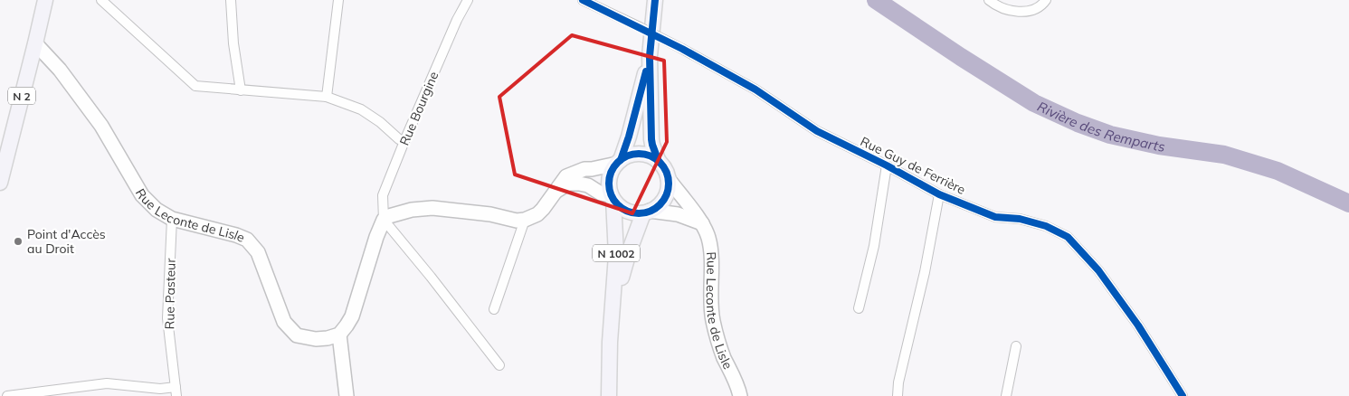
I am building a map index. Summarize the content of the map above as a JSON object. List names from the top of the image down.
{
  "streets": {
    "main road": ["N 2", "Rue Leconte de Lisle", "N 1002"],
    "street": ["Rue Bourgine", "Rue Guy de Ferrière", "Rue Pasteur"]
  },
  "crossings": [
    ["N 2", "Rue Leconte de Lisle"],
    ["Rue Leconte de Lisle", "N 1002"],
    ["Rue Leconte de Lisle", "Rue Pasteur"]
  ],
  "water": ["Rivière des Remparts"],
  "places": ["Point d'Accès au Droit"]
}
